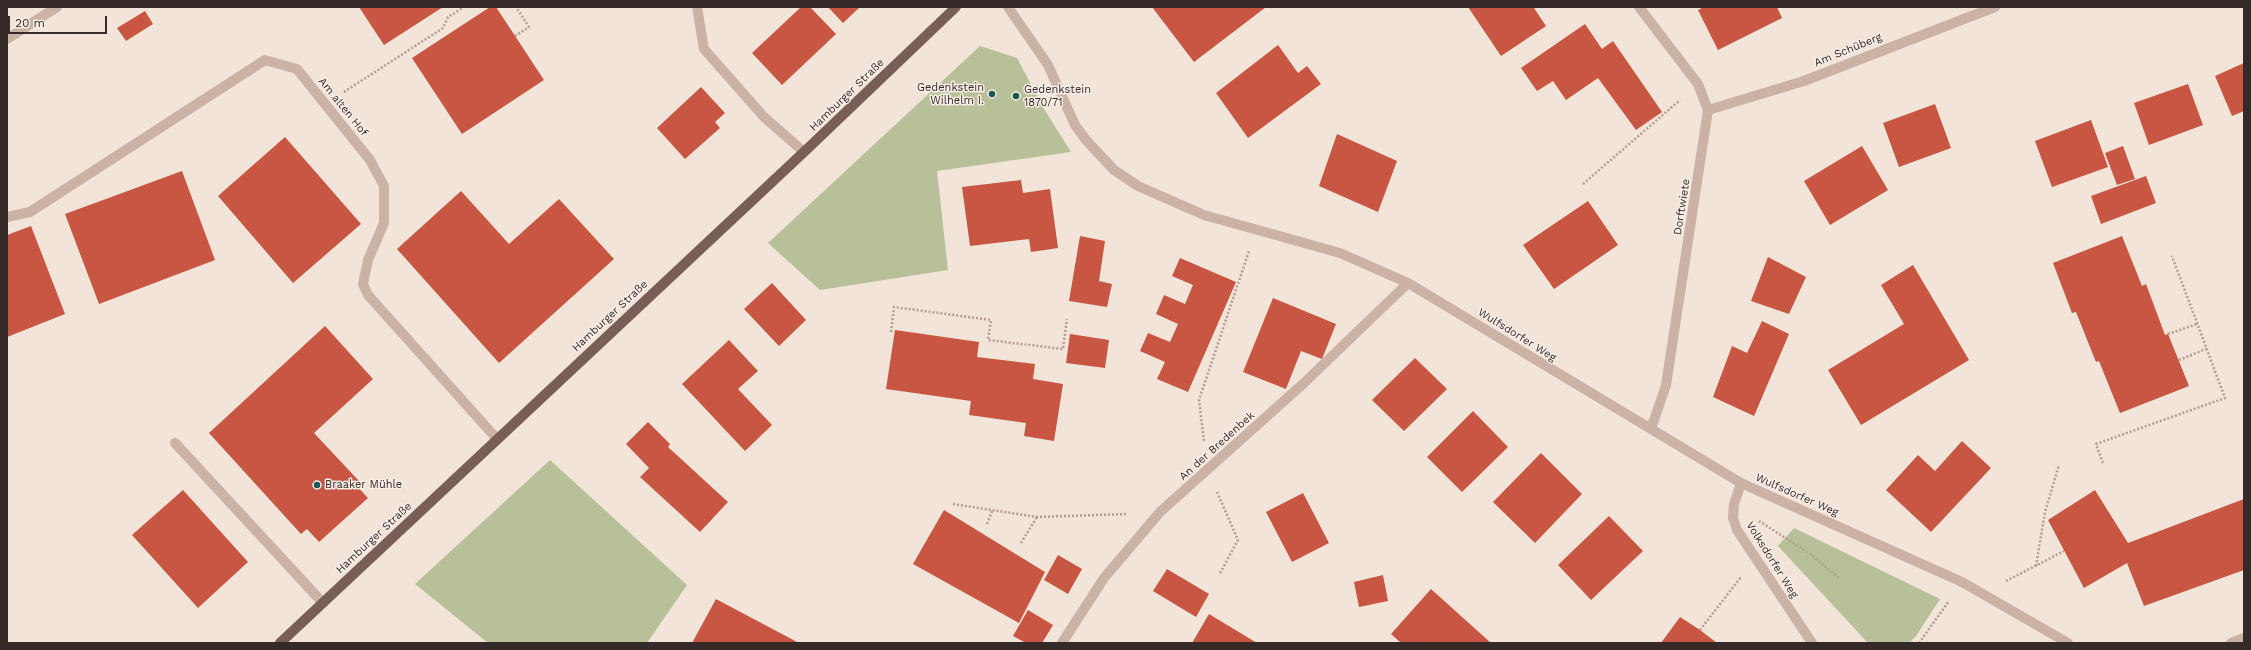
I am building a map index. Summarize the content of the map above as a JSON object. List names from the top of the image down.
{
  "streets": {
    "main road": ["Hamburger Straße"],
    "street": [
      "Am Schüberg",
      "Am alten Hof",
      "Dorftwiete",
      "Wulfsdorfer Weg",
      "An der Bredenbek",
      "Volksdorfer Weg"
    ]
  },
  "crossings": [
    ["Am Schüberg", "Dorftwiete"],
    ["Hamburger Straße", "Am alten Hof"],
    ["Dorftwiete", "Wulfsdorfer Weg"],
    ["Wulfsdorfer Weg", "An der Bredenbek"],
    ["Wulfsdorfer Weg", "Volksdorfer Weg"]
  ],
  "places": ["Gedenkstein Wilhelm I.", "Gedenkstein 1870/71", "Braaker Mühle"],
  "scale_bar": "20 m"
}
